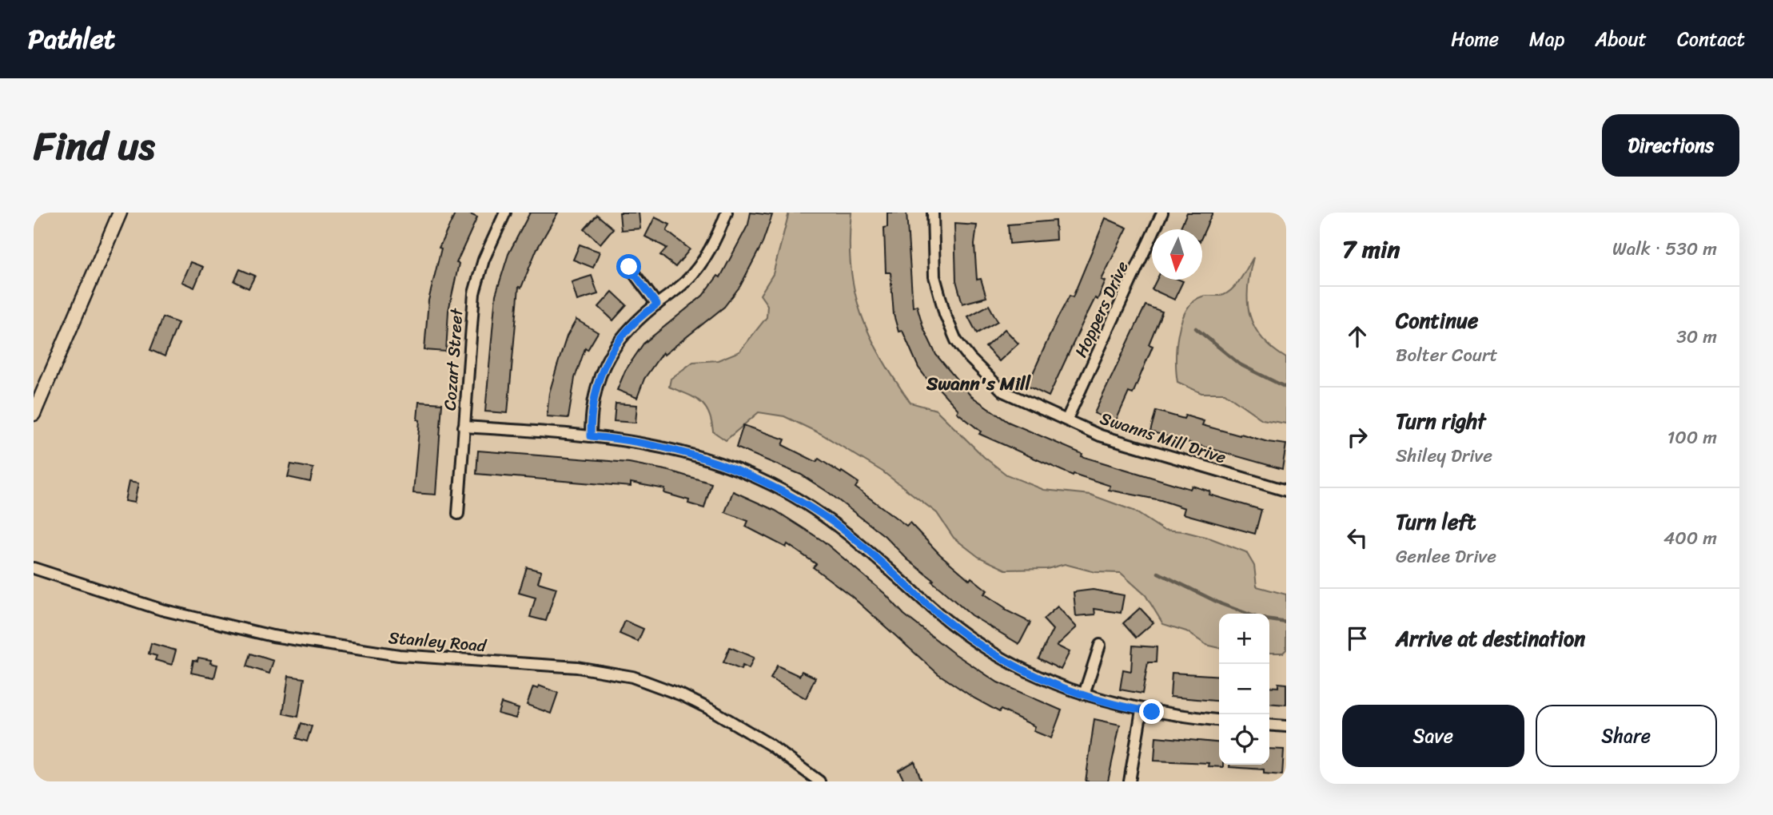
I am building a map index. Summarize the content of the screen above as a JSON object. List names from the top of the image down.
{
  "streets": {
    "street": [
      "Hoppers Drive",
      "Cozart Street",
      "Swanns Mill Drive",
      "Stanley Road"
    ]
  },
  "crossings": [
    ["Hoppers Drive", "Swanns Mill Drive"]
  ],
  "districts": ["Swann's Mill"],
  "north": "bottom",
  "page": {
    "header": "Pathlet",
    "nav": [
      "Home",
      "Map",
      "About",
      "Contact"
    ],
    "title": "Find us",
    "buttons": [
      "Directions",
      ["Save", "Share"]
    ],
    "heading": ["7 min", "Walk · 530 m"],
    "list": [
      ["Continue", "Bolter Court", "30 m"],
      ["Turn right", "Shiley Drive", "100 m"],
      ["Turn left", "Genlee Drive", "400 m"],
      "Arrive at destination"
    ],
    "map_buttons": ["+", "−"]
  }
}
